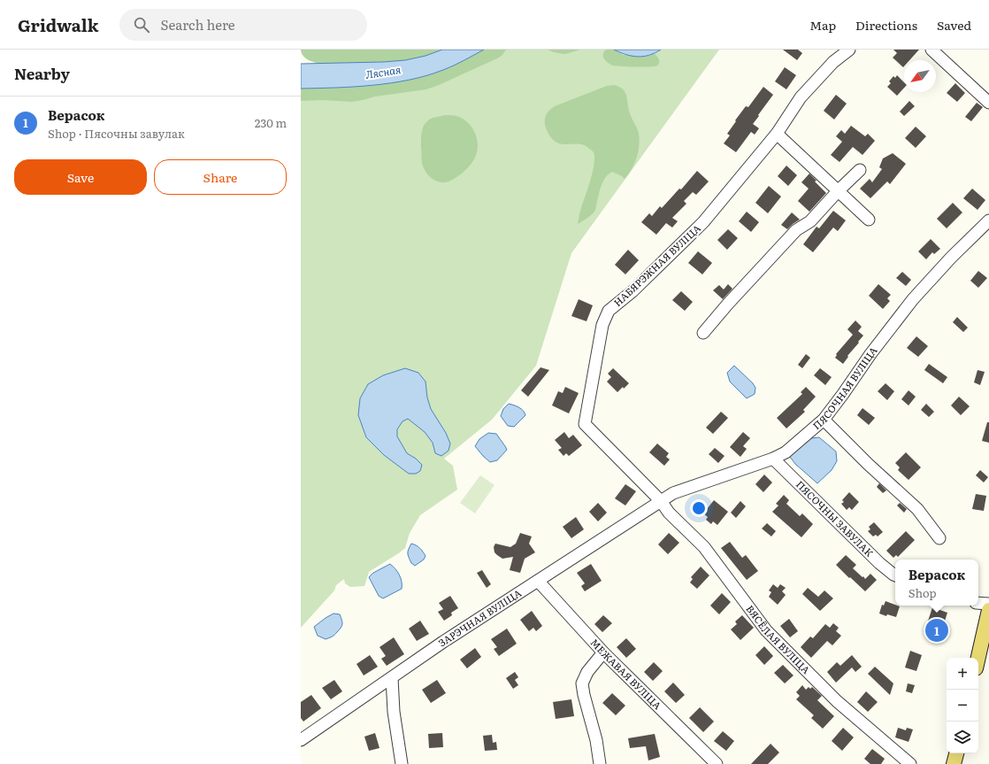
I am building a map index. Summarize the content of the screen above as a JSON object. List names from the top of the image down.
{
  "streets": {
    "street": [
      "НАБЯРЭЖНАЯ ВУЛІЦА",
      "ПЯСОЧНАЯ ВУЛІЦА",
      "ПЯСОЧНЫ ЗАВУЛАК",
      "ЗАРЭЧНАЯ ВУЛІЦА",
      "ВЯСЁЛАЯ ВУЛІЦА",
      "МЕЖАВАЯ ВУЛІЦА"
    ]
  },
  "crossings": [
    ["НАБЯРЭЖНАЯ ВУЛІЦА", "ПЯСОЧНАЯ ВУЛІЦА"],
    ["НАБЯРЭЖНАЯ ВУЛІЦА", "ЗАРЭЧНАЯ ВУЛІЦА"],
    ["НАБЯРЭЖНАЯ ВУЛІЦА", "ВЯСЁЛАЯ ВУЛІЦА"],
    ["ПЯСОЧНАЯ ВУЛІЦА", "ПЯСОЧНЫ ЗАВУЛАК"],
    ["ПЯСОЧНАЯ ВУЛІЦА", "ЗАРЭЧНАЯ ВУЛІЦА"],
    ["ПЯСОЧНАЯ ВУЛІЦА", "ВЯСЁЛАЯ ВУЛІЦА"],
    ["ЗАРЭЧНАЯ ВУЛІЦА", "ВЯСЁЛАЯ ВУЛІЦА"],
    ["ЗАРЭЧНАЯ ВУЛІЦА", "МЕЖАВАЯ ВУЛІЦА"]
  ],
  "water": ["Лясная"],
  "north": "bottom left",
  "page": {
    "header": "Gridwalk",
    "search": "Search here",
    "nav": ["Map", "Directions", "Saved"],
    "heading": "Nearby",
    "list": [
      {
        "mark": "1",
        "name": "Верасок",
        "note": "Shop · Пясочны завулак",
        "value": "230 m"
      }
    ],
    "buttons": ["Save", "Share"],
    "popup": ["Верасок", "Shop"],
    "pins": "1",
    "map_buttons": ["+", "−"]
  }
}
